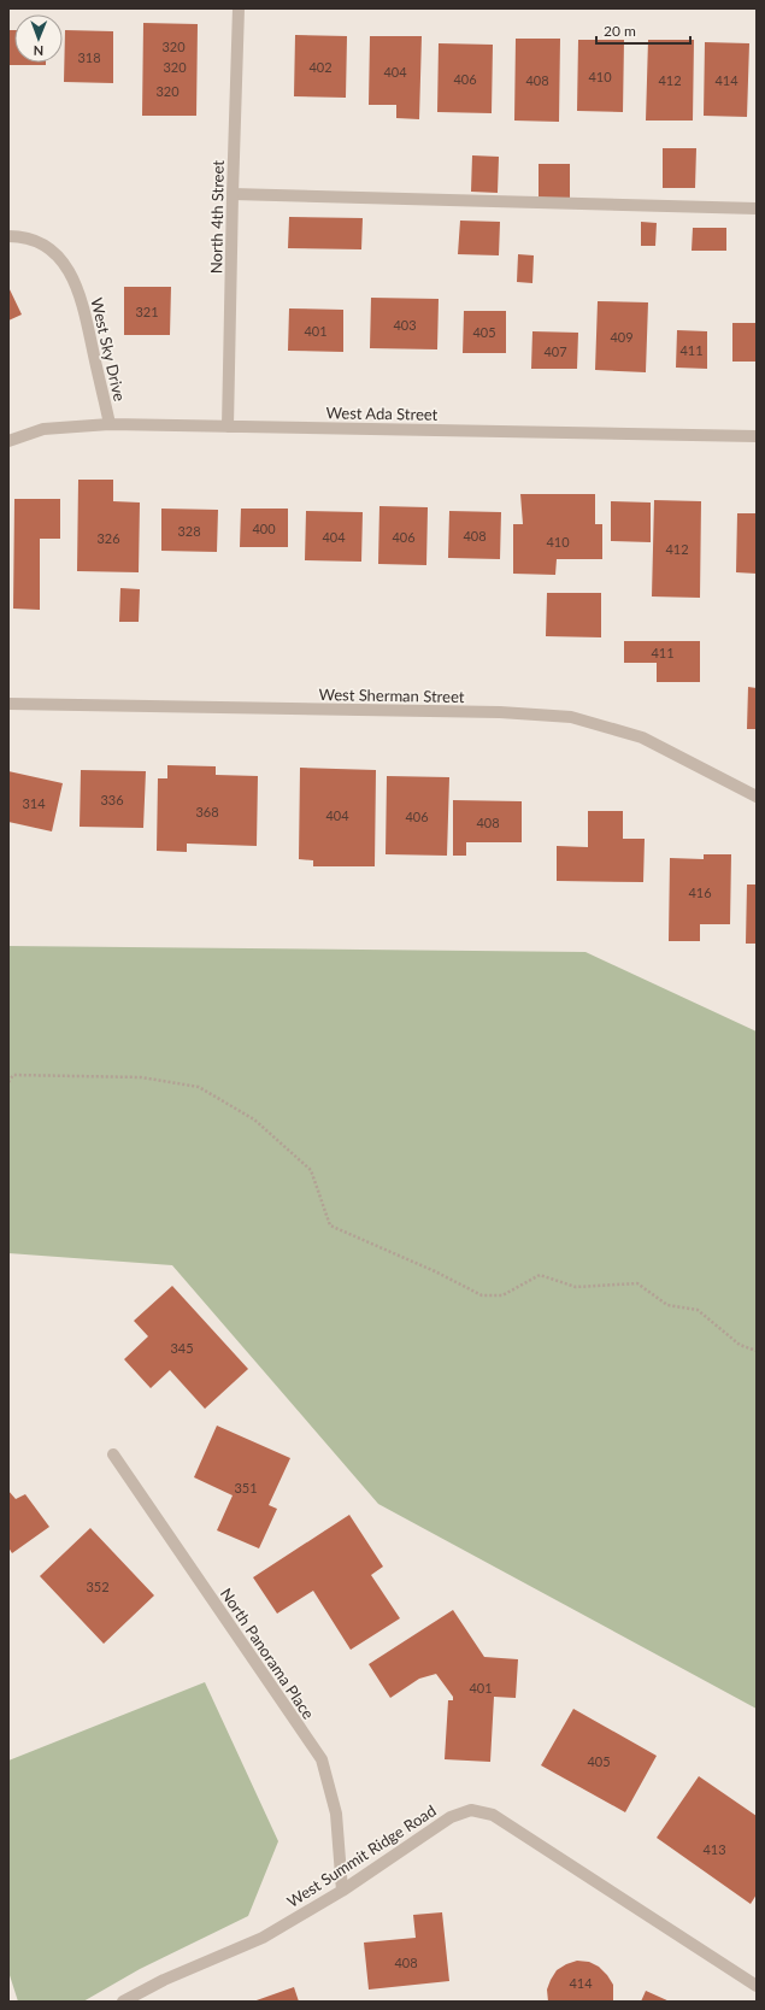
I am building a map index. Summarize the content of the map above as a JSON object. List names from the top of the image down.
{
  "streets": {
    "street": [
      "North 4th Street",
      "West Sky Drive",
      "West Ada Street",
      "West Sherman Street",
      "North Panorama Place",
      "West Summit Ridge Road"
    ]
  },
  "crossings": [
    ["North 4th Street", "West Ada Street"],
    ["West Sky Drive", "West Ada Street"],
    ["North Panorama Place", "West Summit Ridge Road"]
  ],
  "house_numbers": [
    "320",
    "318",
    "320",
    "402",
    "404",
    "410",
    "406",
    "408",
    "412",
    "414",
    "320",
    "321",
    "403",
    "401",
    "405",
    "409",
    "411",
    "407",
    "400",
    "328",
    "408",
    "404",
    "406",
    "326",
    "410",
    "412",
    "411",
    "336",
    "314",
    "368",
    "404",
    "406",
    "408",
    "416",
    "345",
    "351",
    "352",
    "401",
    "405",
    "413",
    "408",
    "414"
  ],
  "scale_bar": "20 m",
  "north": "bottom"
}
